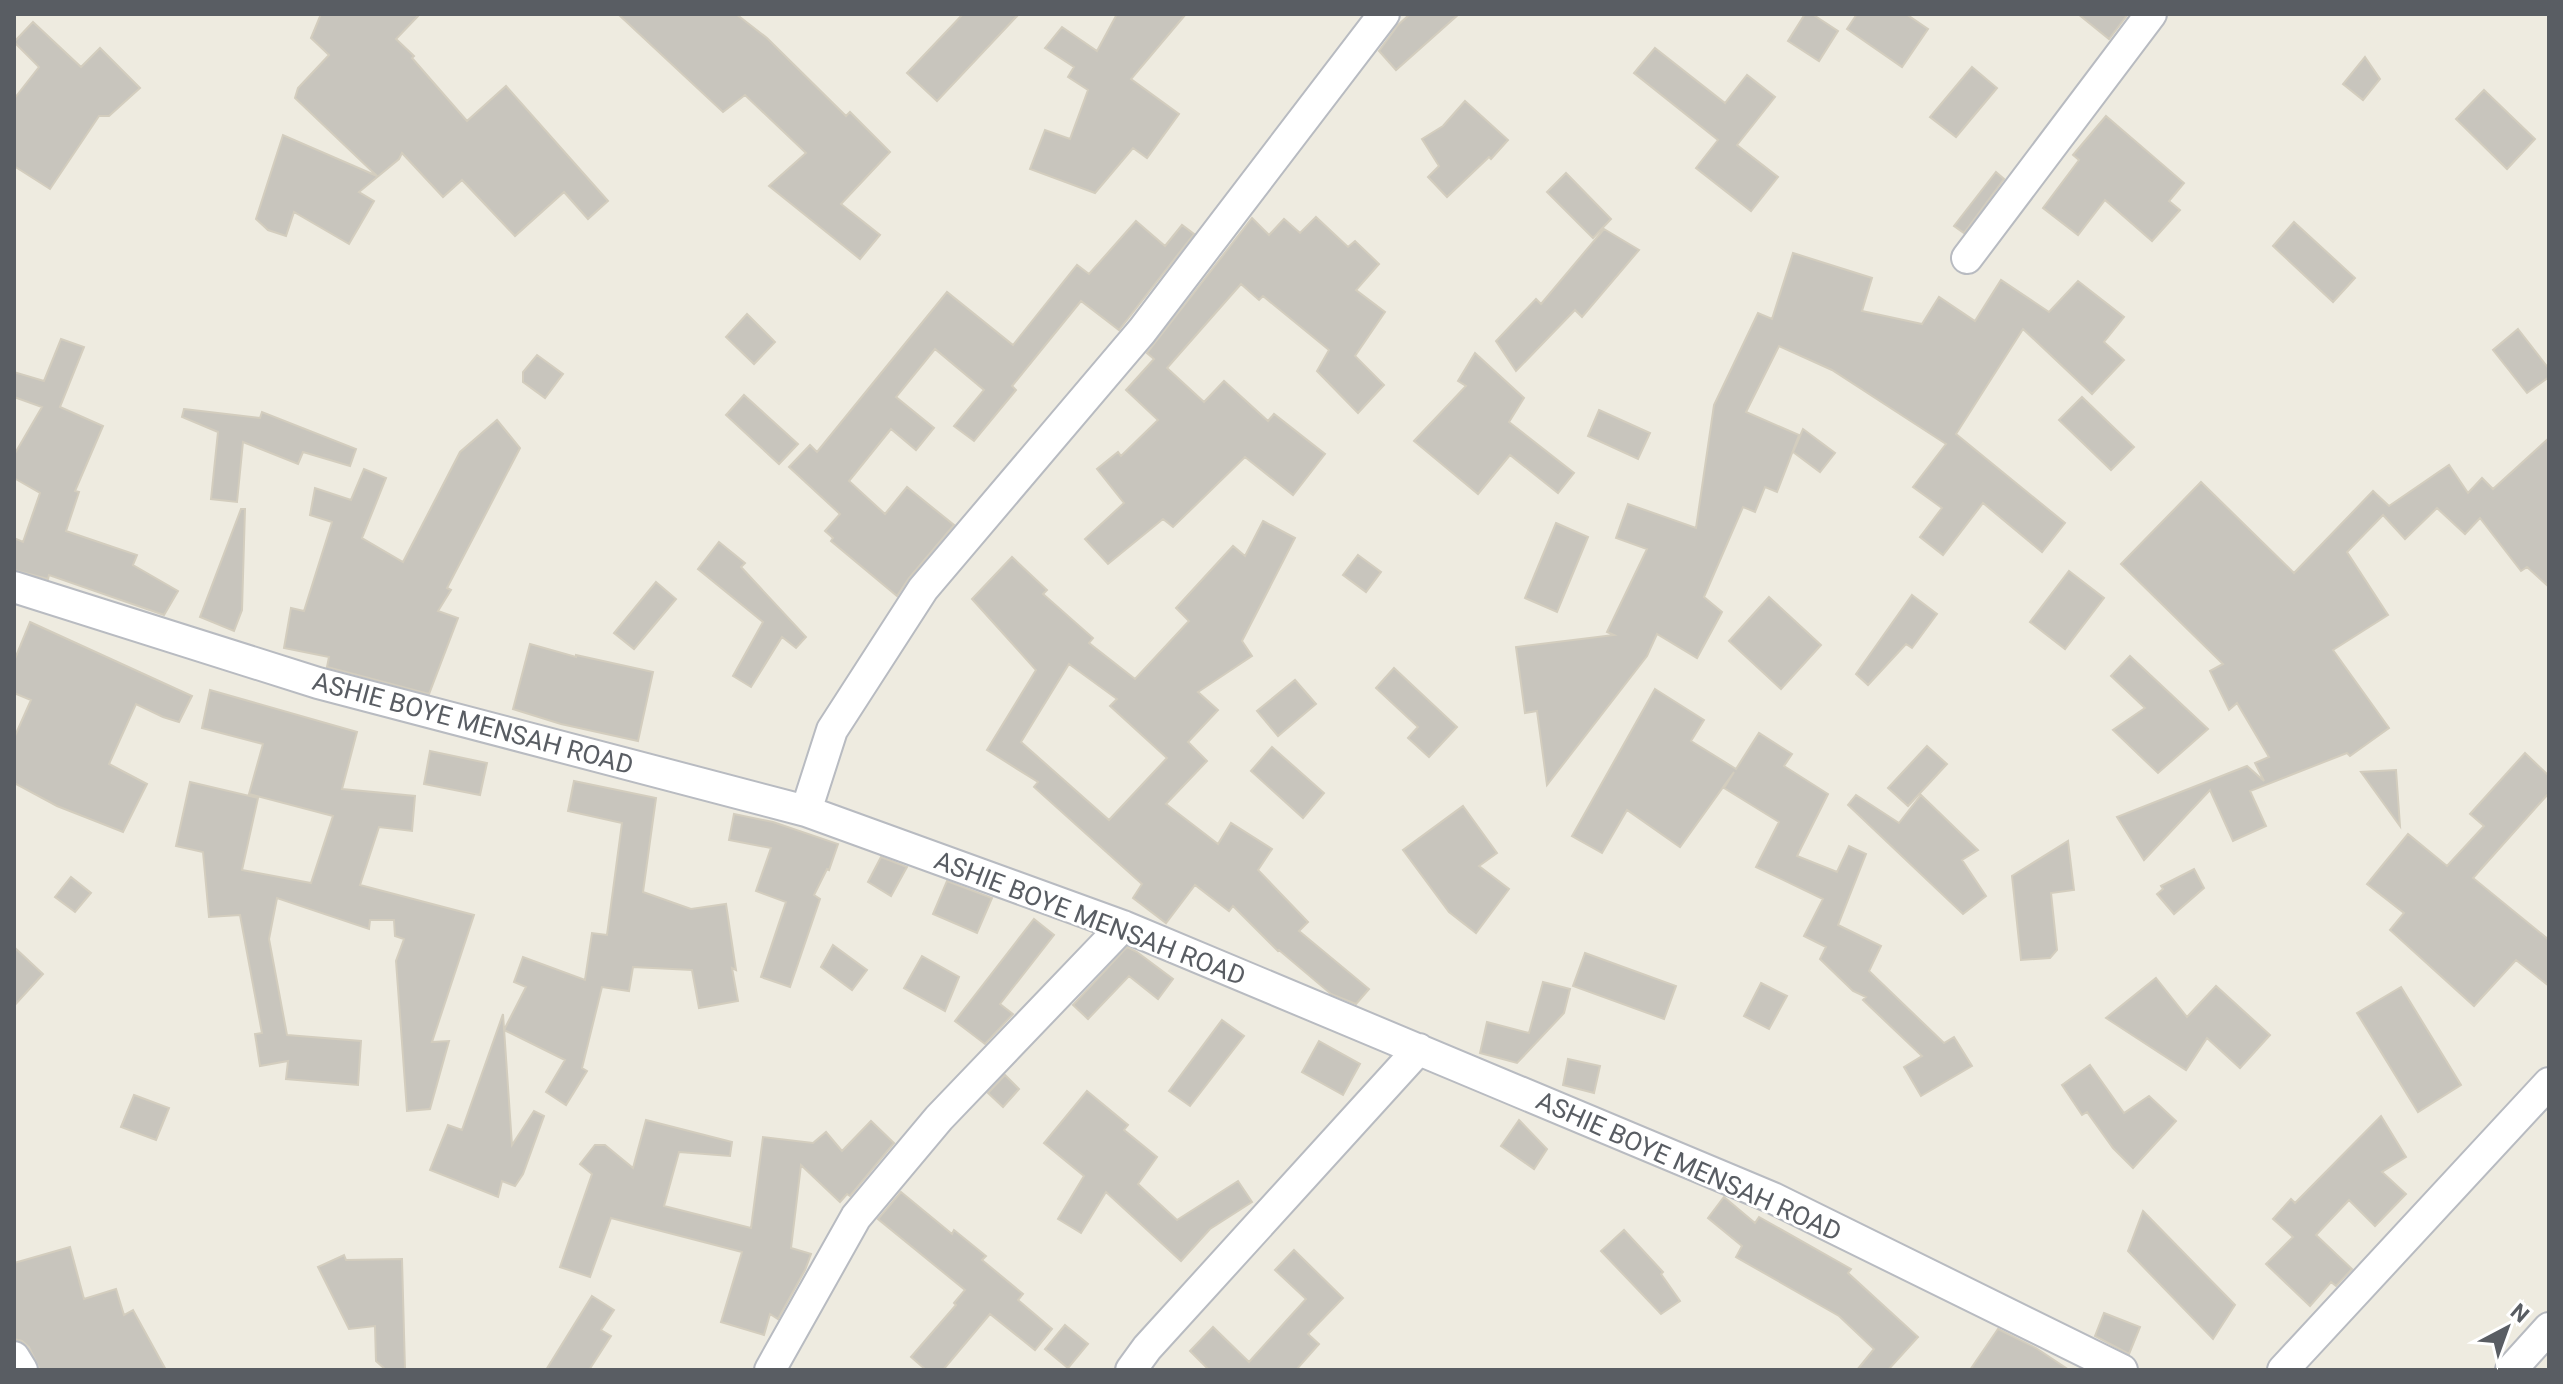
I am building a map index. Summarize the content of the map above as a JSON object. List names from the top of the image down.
{
  "streets": {
    "street": ["ASHIE BOYE MENSAH ROAD"]
  },
  "north": "top right"
}
